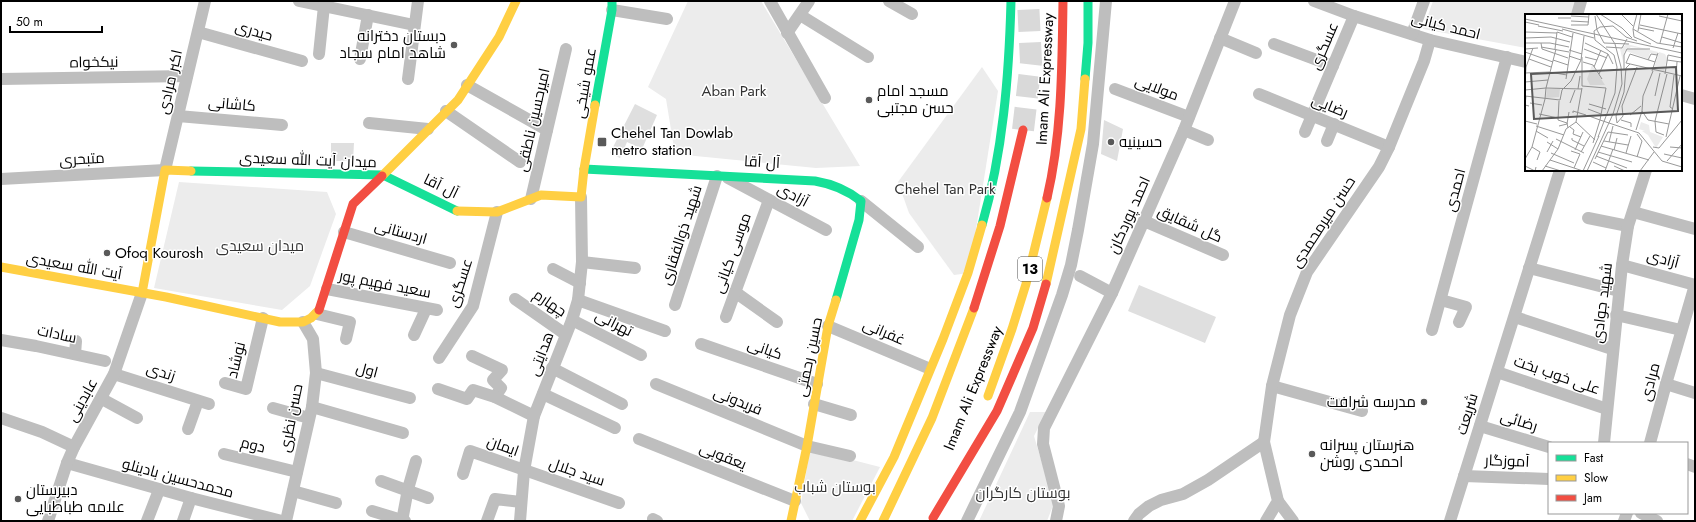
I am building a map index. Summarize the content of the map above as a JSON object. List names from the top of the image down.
{
  "streets": {
    "main road": [
      "Imam Ali Expressway",
      "عمو شیخی",
      "میدان آیت الله سعیدی",
      "آل آقا",
      "آیت الله سعیدی",
      "13",
      "حسین رحمتی"
    ],
    "street": [
      "احمد کیانی",
      "حیدری",
      "عسگری",
      "نیکخواه",
      "اکبر مرادی",
      "مولایی",
      "کاشانی",
      "رضایی",
      "امیرحسین ناطقی",
      "متبحری",
      "احمدی",
      "آزادی",
      "احمد پوردکان",
      "حسن میرمحمدی",
      "گل شقایق",
      "اردستانی",
      "شهید ذوالفقاری",
      "موسی کیانی",
      "سعید فهیم پور",
      "چهارم",
      "شهید جوادی",
      "تهرانی",
      "غفرانی",
      "سادات",
      "کیانی",
      "هدایتی",
      "نوشاد",
      "اول",
      "زندی",
      "علی خوب بخت",
      "مرادی",
      "عابدینی",
      "فریدونی",
      "شریعت",
      "حسن نظری",
      "رضائی",
      "دوم",
      "ایمان",
      "یعقوبی",
      "آموزگار",
      "سید جلال",
      "محمدحسین بادینلو"
    ]
  },
  "crossings": [
    ["احمد کیانی", "عسگری"],
    ["احمد کیانی", "احمدی"],
    ["احمد کیانی", "حسن میرمحمدی"],
    ["حیدری", "اکبر مرادی"],
    ["عسگری", "رضایی"],
    ["عسگری", "آل آقا"],
    ["نیکخواه", "اکبر مرادی"],
    ["اکبر مرادی", "کاشانی"],
    ["اکبر مرادی", "متبحری"],
    ["اکبر مرادی", "میدان آیت الله سعیدی"],
    ["عمو شیخی", "آل آقا"],
    ["عمو شیخی", "هدایتی"],
    ["مولایی", "احمد پوردکان"],
    ["رضایی", "حسن میرمحمدی"],
    ["امیرحسین ناطقی", "آل آقا"],
    ["متبحری", "میدان آیت الله سعیدی"],
    ["میدان آیت الله سعیدی", "آل آقا"],
    ["میدان آیت الله سعیدی", "اردستانی"],
    ["میدان آیت الله سعیدی", "سعید فهیم پور"],
    ["آل آقا", "آزادی"],
    ["آل آقا", "شهید ذوالفقاری"],
    ["آل آقا", "هدایتی"],
    ["آل آقا", "حسین رحمتی"],
    ["آزادی", "شهید ذوالفقاری"],
    ["آزادی", "موسی کیانی"],
    ["آزادی", "شهید جوادی"],
    ["آزادی", "مرادی"],
    ["احمد پوردکان", "گل شقایق"],
    ["آیت الله سعیدی", "عابدینی"],
    ["چهارم", "هدایتی"],
    ["شهید جوادی", "علی خوب بخت"],
    ["تهرانی", "هدایتی"],
    ["غفرانی", "حسین رحمتی"],
    ["کیانی", "حسین رحمتی"],
    ["هدایتی", "ایمان"],
    ["هدایتی", "سید جلال"],
    ["حسین رحمتی", "فریدونی"],
    ["حسین رحمتی", "یعقوبی"],
    ["اول", "حسن نظری"],
    ["زندی", "عابدینی"],
    ["علی خوب بخت", "شریعت"],
    ["عابدینی", "محمدحسین بادینلو"],
    ["شریعت", "رضائی"],
    ["شریعت", "آموزگار"],
    ["حسن نظری", "دوم"],
    ["ایمان", "سید جلال"]
  ],
  "parks": [
    "Aban Park",
    "Chehel Tan Park",
    "میدان سعیدی",
    "بوستان شباب",
    "بوستان کارگران"
  ],
  "places": {
    "other": [
      "دبستان دخترانه شاهد امام سجاد",
      "مسجد امام حسن مجتبی",
      "حسینیه",
      "Ofoq Kourosh",
      "مدرسه شرافت",
      "هنرستان پسرانه احمدی روشن",
      "دبیرستان علامه طباطبایی"
    ],
    "transit": ["Chehel Tan Dowlab metro station"]
  },
  "legend": ["Fast", "Slow", "Jam"],
  "scale_bar": "50 m"
}
